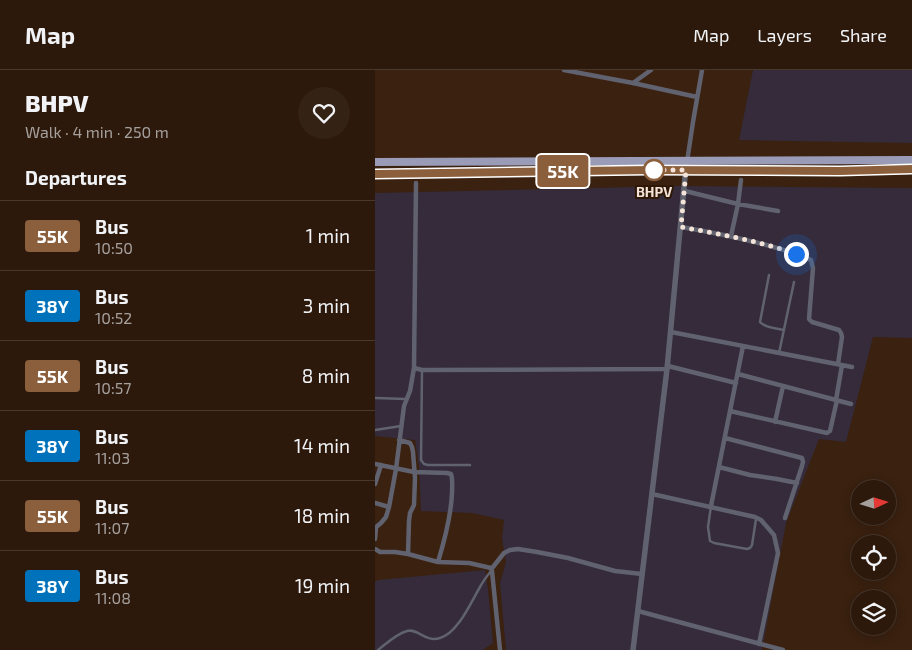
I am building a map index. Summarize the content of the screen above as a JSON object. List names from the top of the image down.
{
  "places": ["BHPV"],
  "lines": ["bus line 55K"],
  "north": "right",
  "page": {
    "header": "Map",
    "nav": ["Map", "Layers", "Share"],
    "heading": [
      ["BHPV", "Walk · 4 min · 250 m"],
      "Departures"
    ],
    "on_map": "55K",
    "list": [
      {
        "mark": "55K",
        "name": "Bus",
        "note": "10:50",
        "value": "1 min"
      },
      {
        "mark": "38Y",
        "name": "Bus",
        "note": "10:52",
        "value": "3 min"
      },
      {
        "mark": "55K",
        "name": "Bus",
        "note": "10:57",
        "value": "8 min"
      },
      {
        "mark": "38Y",
        "name": "Bus",
        "note": "11:03",
        "value": "14 min"
      },
      {
        "mark": "55K",
        "name": "Bus",
        "note": "11:07",
        "value": "18 min"
      },
      {
        "mark": "38Y",
        "name": "Bus",
        "note": "11:08",
        "value": "19 min"
      }
    ]
  }
}
